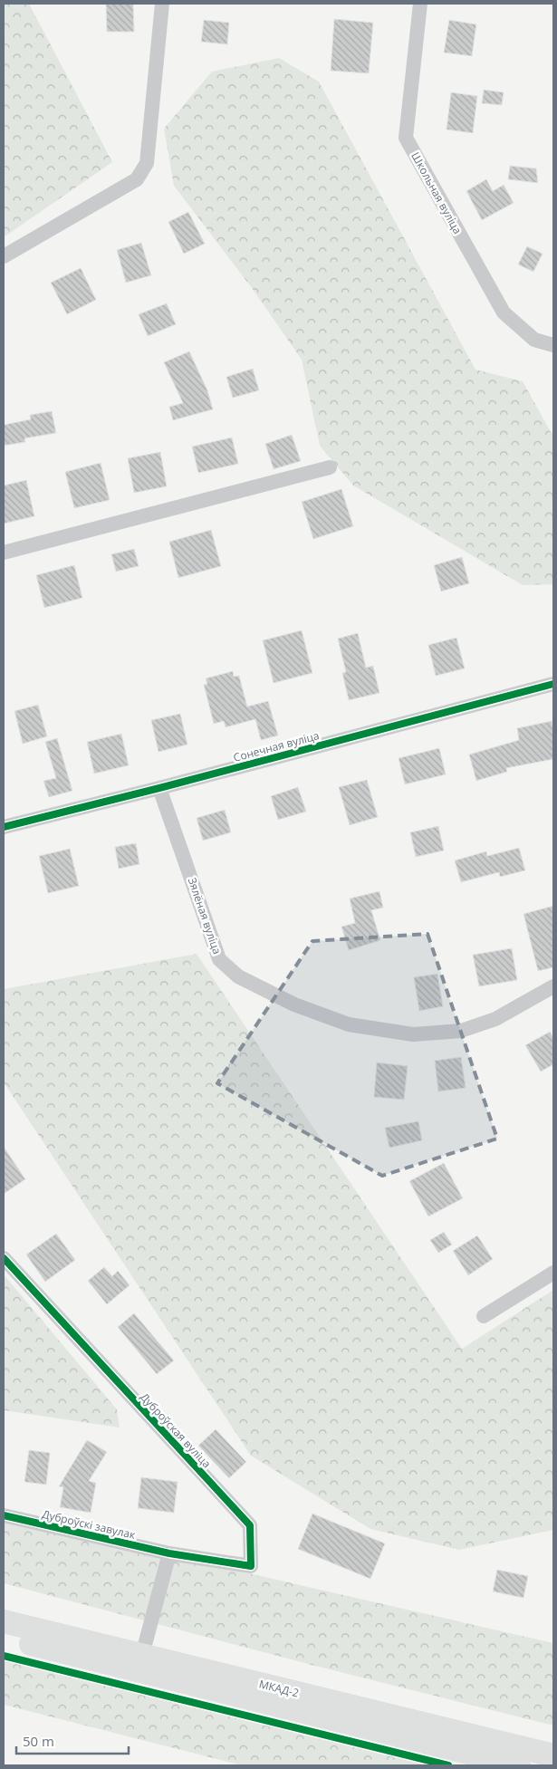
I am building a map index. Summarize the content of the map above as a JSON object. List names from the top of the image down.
{
  "streets": {
    "highway": ["МКАД-2"],
    "street": [
      "Школьная вуліца",
      "Сонечная вуліца",
      "Зялёная вуліца",
      "Дуброўская вуліца",
      "Дуброўскі завулак"
    ]
  },
  "crossings": [
    ["Сонечная вуліца", "Зялёная вуліца"],
    ["Дуброўская вуліца", "Дуброўскі завулак"]
  ],
  "scale_bar": "50 m"
}
